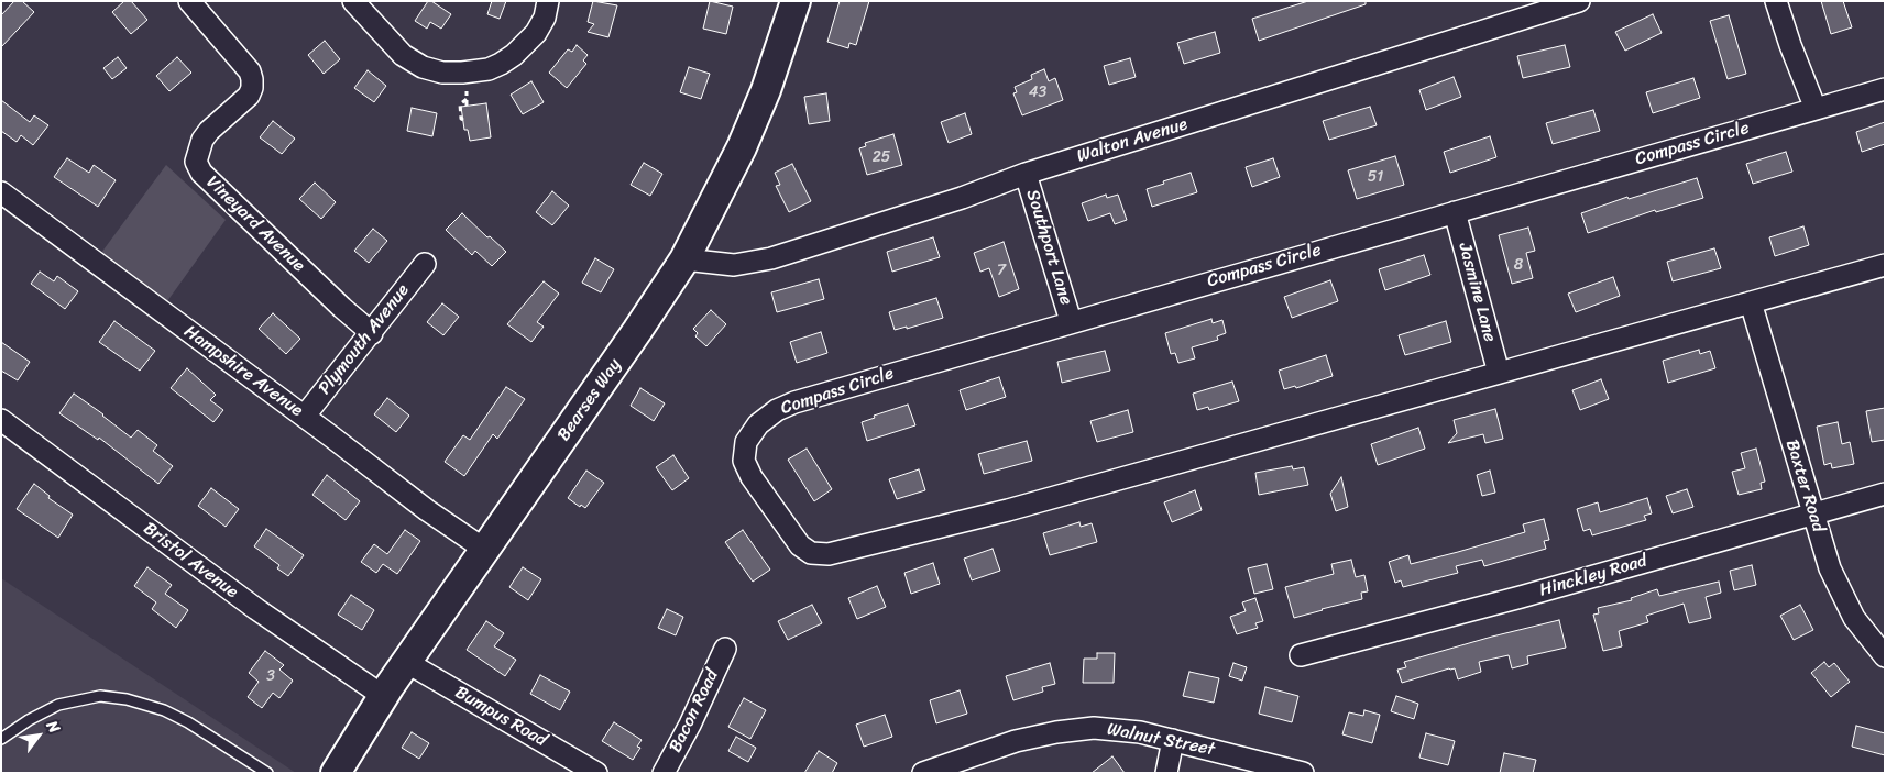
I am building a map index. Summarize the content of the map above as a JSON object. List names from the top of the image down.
{
  "streets": {
    "main road": ["Bearses Way"],
    "street": [
      "Walton Avenue",
      "Compass Circle",
      "Vineyard Avenue",
      "Southport Lane",
      "Jasmine Lane",
      "Plymouth Avenue",
      "Hampshire Avenue",
      "Baxter Road",
      "Bristol Avenue",
      "Hinckley Road",
      "Bacon Road",
      "Bumpus Road",
      "Walnut Street"
    ]
  },
  "crossings": [
    ["Walton Avenue", "Southport Lane"],
    ["Walton Avenue", "Bearses Way"],
    ["Compass Circle", "Southport Lane"],
    ["Compass Circle", "Jasmine Lane"],
    ["Compass Circle", "Baxter Road"],
    ["Vineyard Avenue", "Plymouth Avenue"],
    ["Plymouth Avenue", "Hampshire Avenue"],
    ["Hampshire Avenue", "Bearses Way"],
    ["Bearses Way", "Bristol Avenue"],
    ["Bearses Way", "Bumpus Road"],
    ["Baxter Road", "Hinckley Road"]
  ],
  "house_numbers": [
    "43",
    "25",
    "51",
    "8",
    "7",
    "3"
  ],
  "north": "top right"
}
